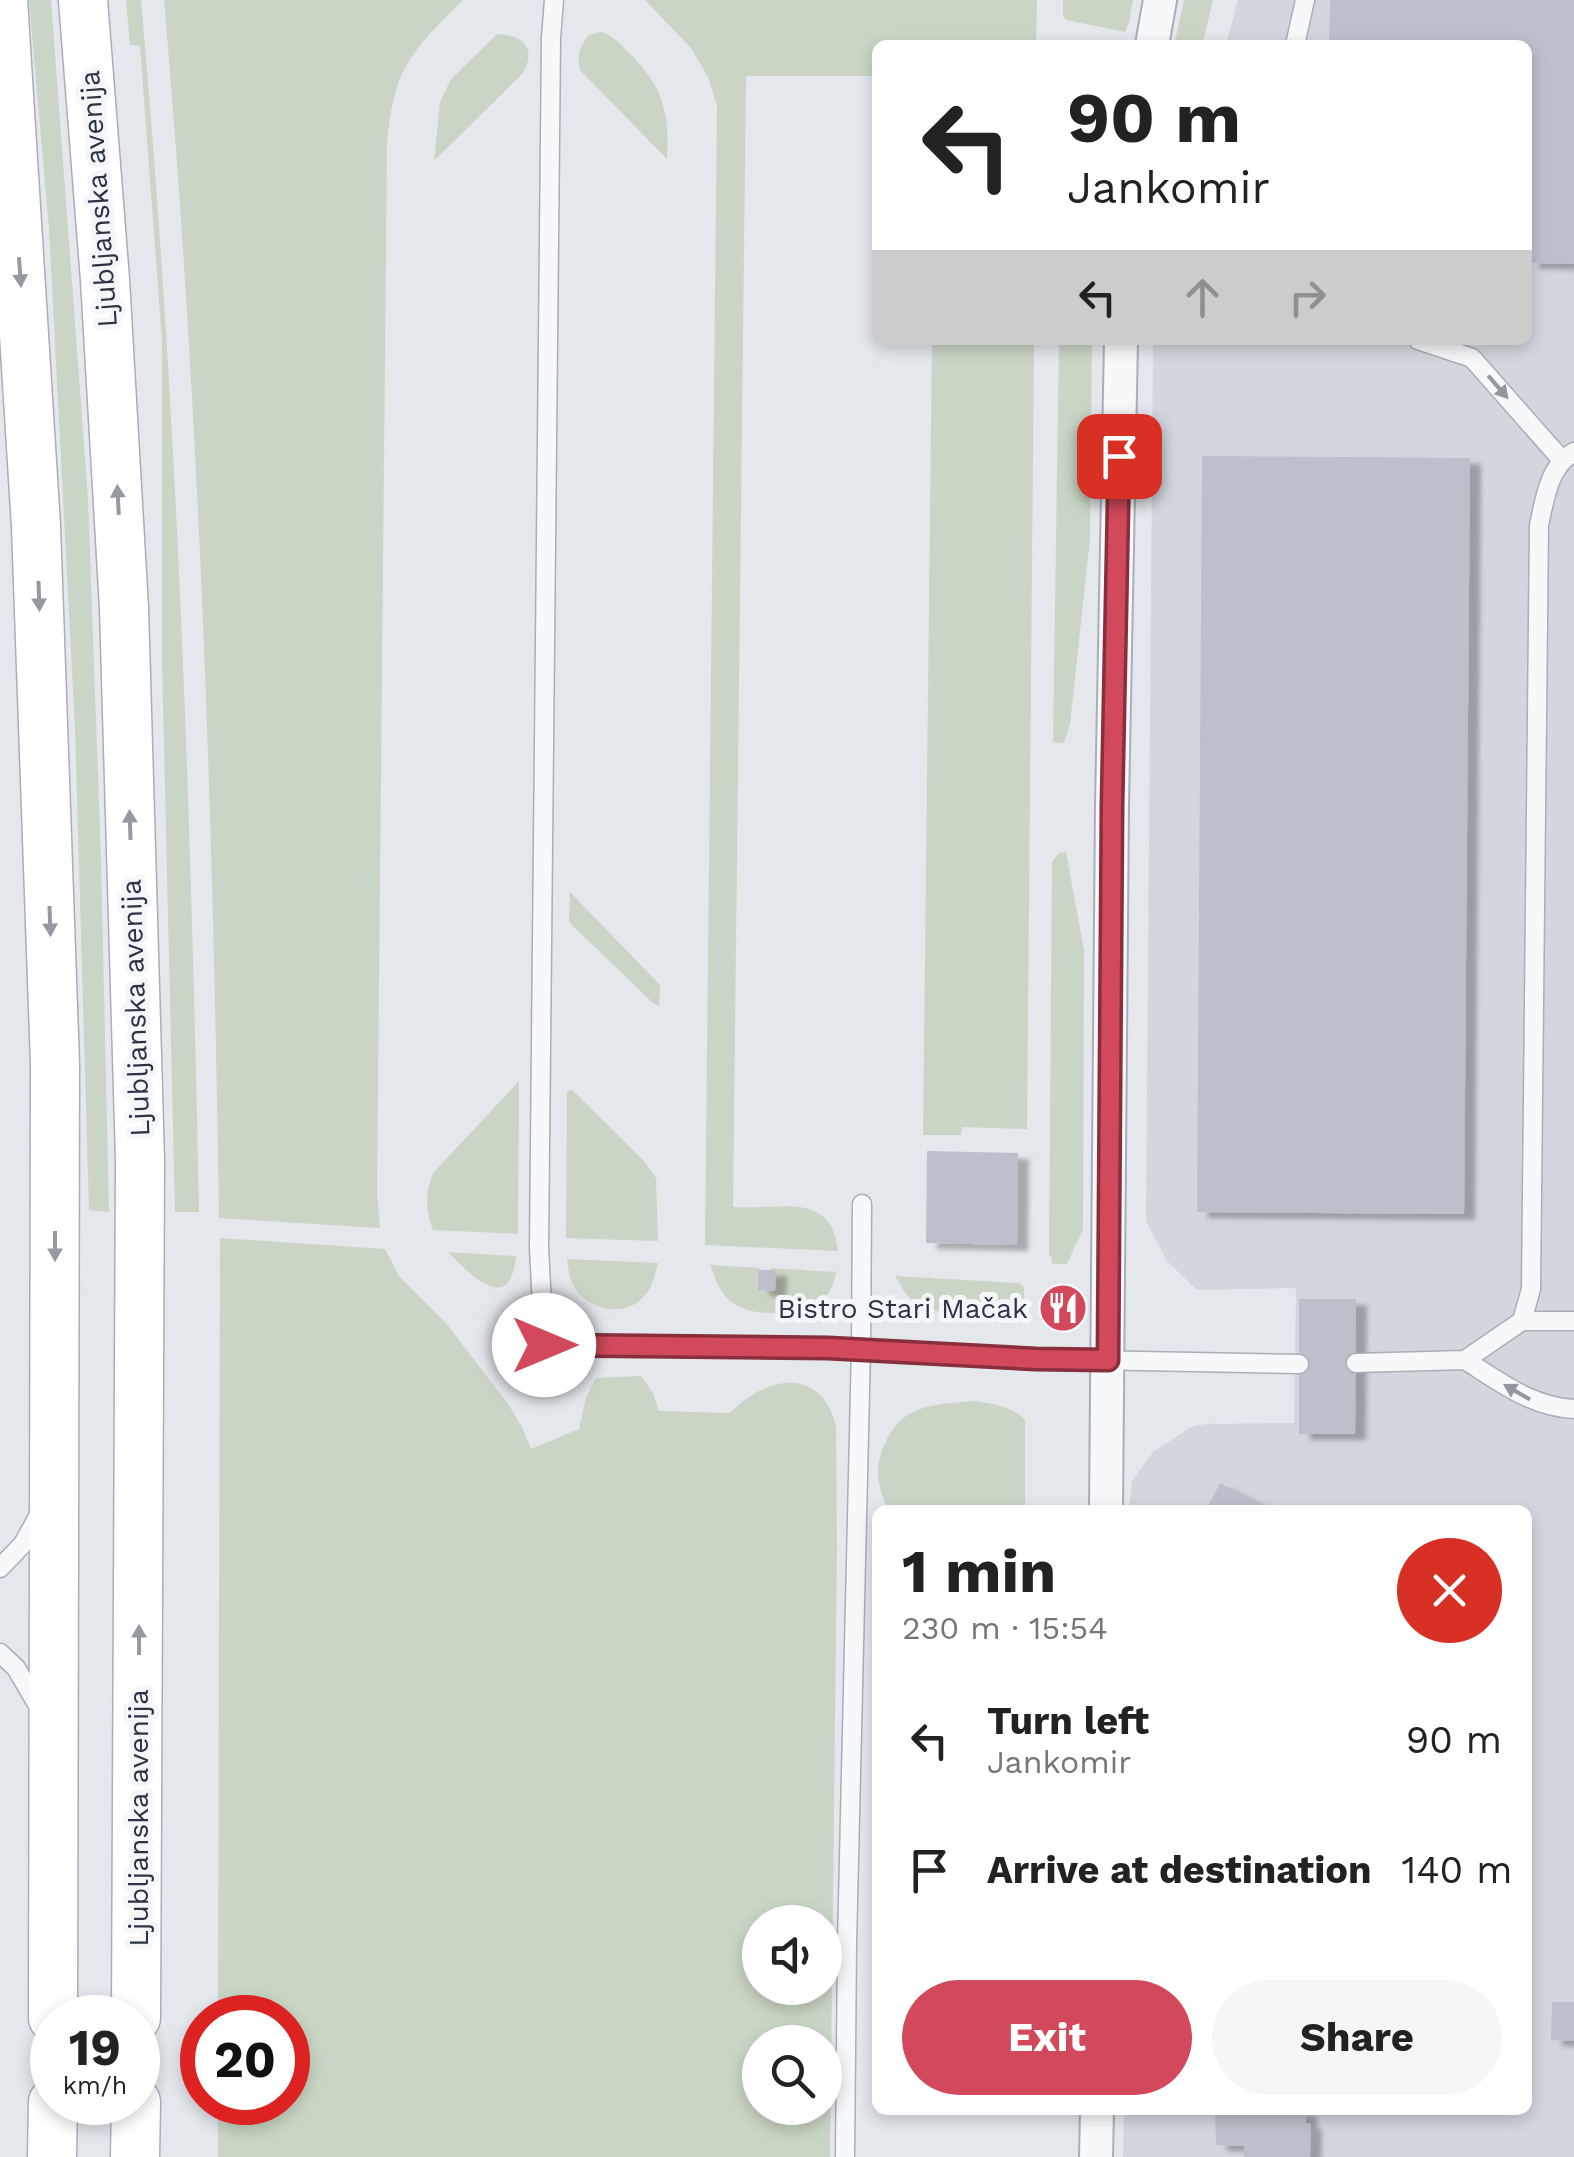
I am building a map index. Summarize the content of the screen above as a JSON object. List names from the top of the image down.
{
  "streets": {
    "main road": ["Ljubljanska avenija"]
  },
  "places": {
    "restaurant": ["Bistro Stari Mačak"]
  },
  "page": {
    "turn": ["90 m", "Jankomir"],
    "heading": ["1 min", "230 m · 15:54"],
    "list": [
      {
        "name": "Turn left",
        "note": "Jankomir",
        "value": "90 m"
      },
      {
        "name": "Arrive at destination",
        "value": "140 m"
      }
    ],
    "buttons": ["Exit", "Share"],
    "speed": "19 km/h",
    "limit": "20"
  }
}
